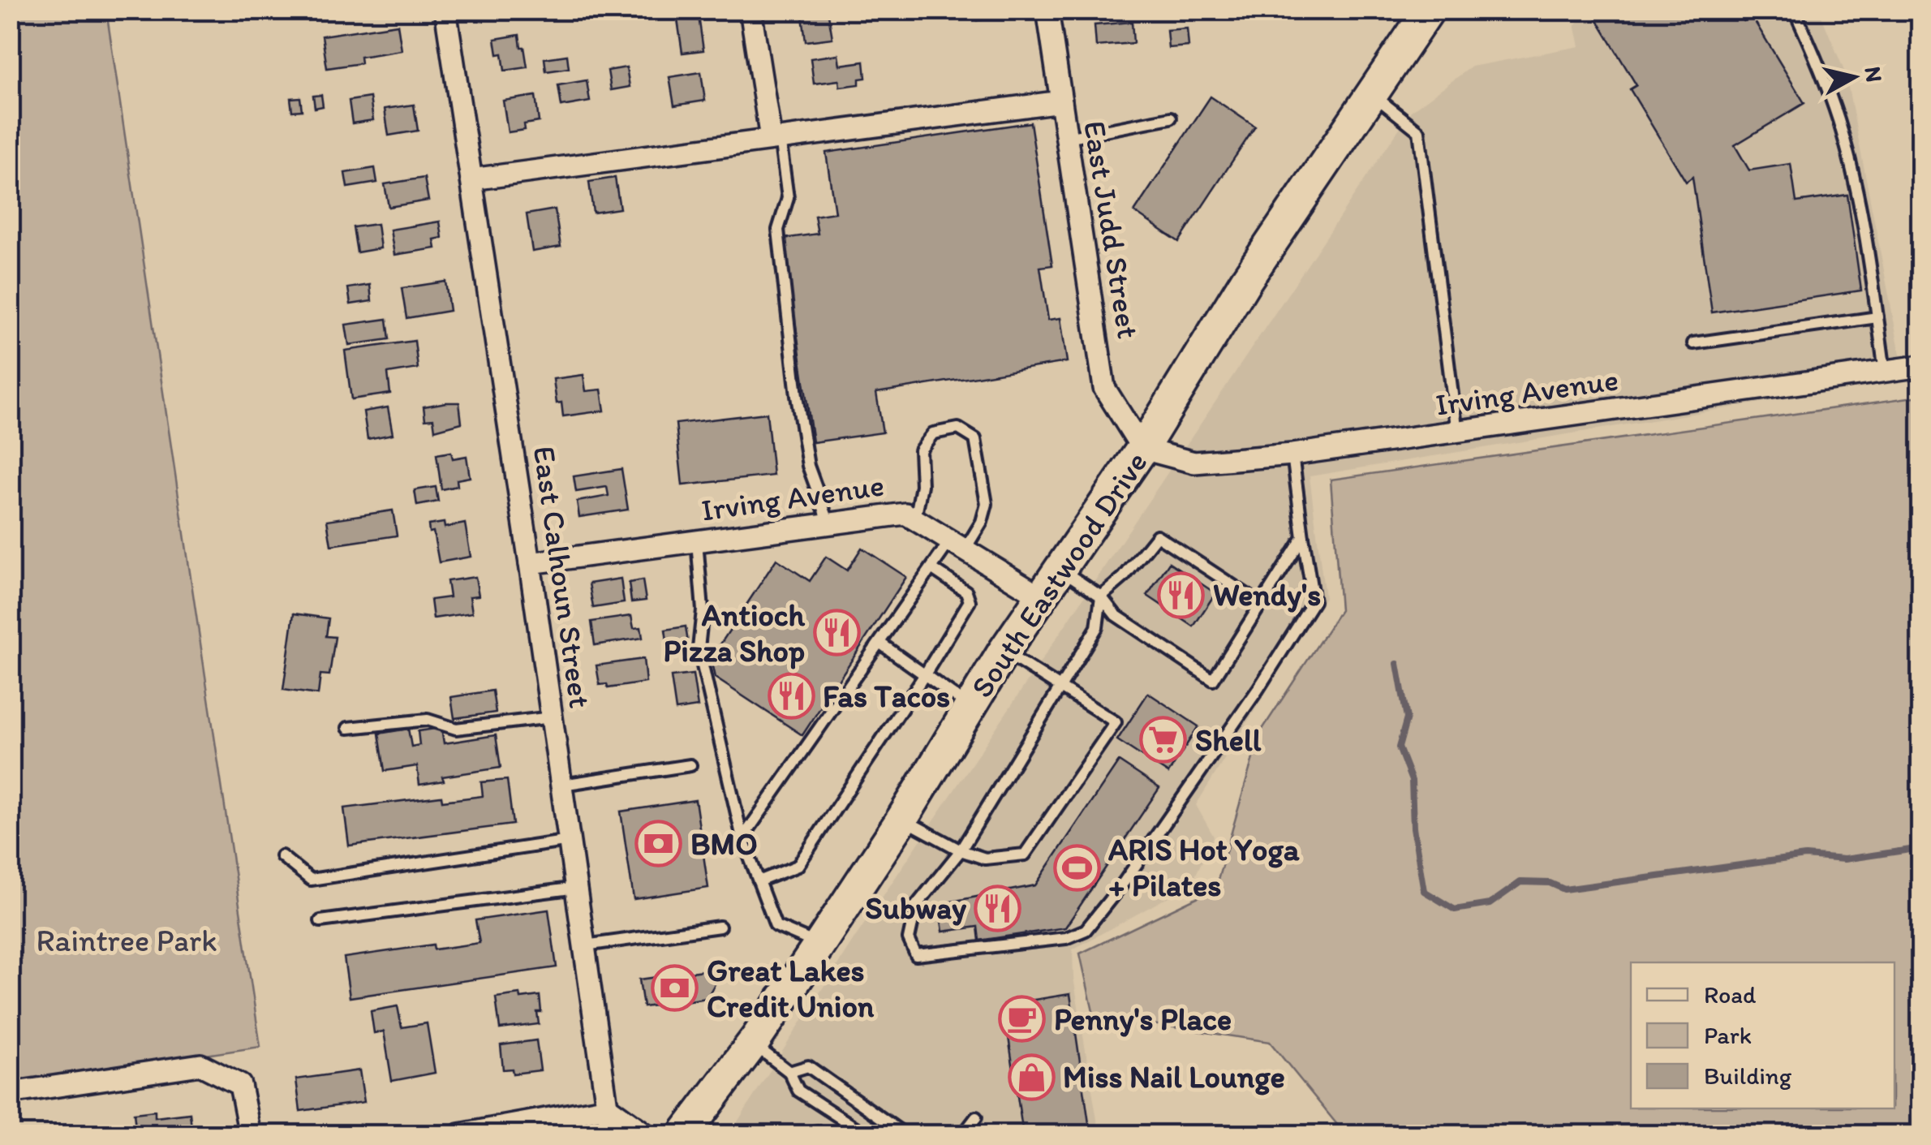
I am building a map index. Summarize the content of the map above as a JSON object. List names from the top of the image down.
{
  "streets": {
    "main road": ["South Eastwood Drive"],
    "street": ["East Judd Street", "Irving Avenue", "East Calhoun Street"]
  },
  "crossings": [
    ["East Judd Street", "Irving Avenue"],
    ["East Judd Street", "South Eastwood Drive"],
    ["Irving Avenue", "South Eastwood Drive"],
    ["Irving Avenue", "East Calhoun Street"]
  ],
  "parks": ["Raintree Park"],
  "places": {
    "restaurant": [
      "Wendy's",
      "Antioch Pizza Shop",
      "Fas Tacos",
      "Subway"
    ],
    "supermarket": ["Shell"],
    "bank": ["BMO", "Great Lakes Credit Union"],
    "sports": ["ARIS Hot Yoga + Pilates"],
    "cafe": ["Penny's Place"],
    "shop": ["Miss Nail Lounge"]
  },
  "legend": ["Road", "Park", "Building"],
  "north": "right"
}
